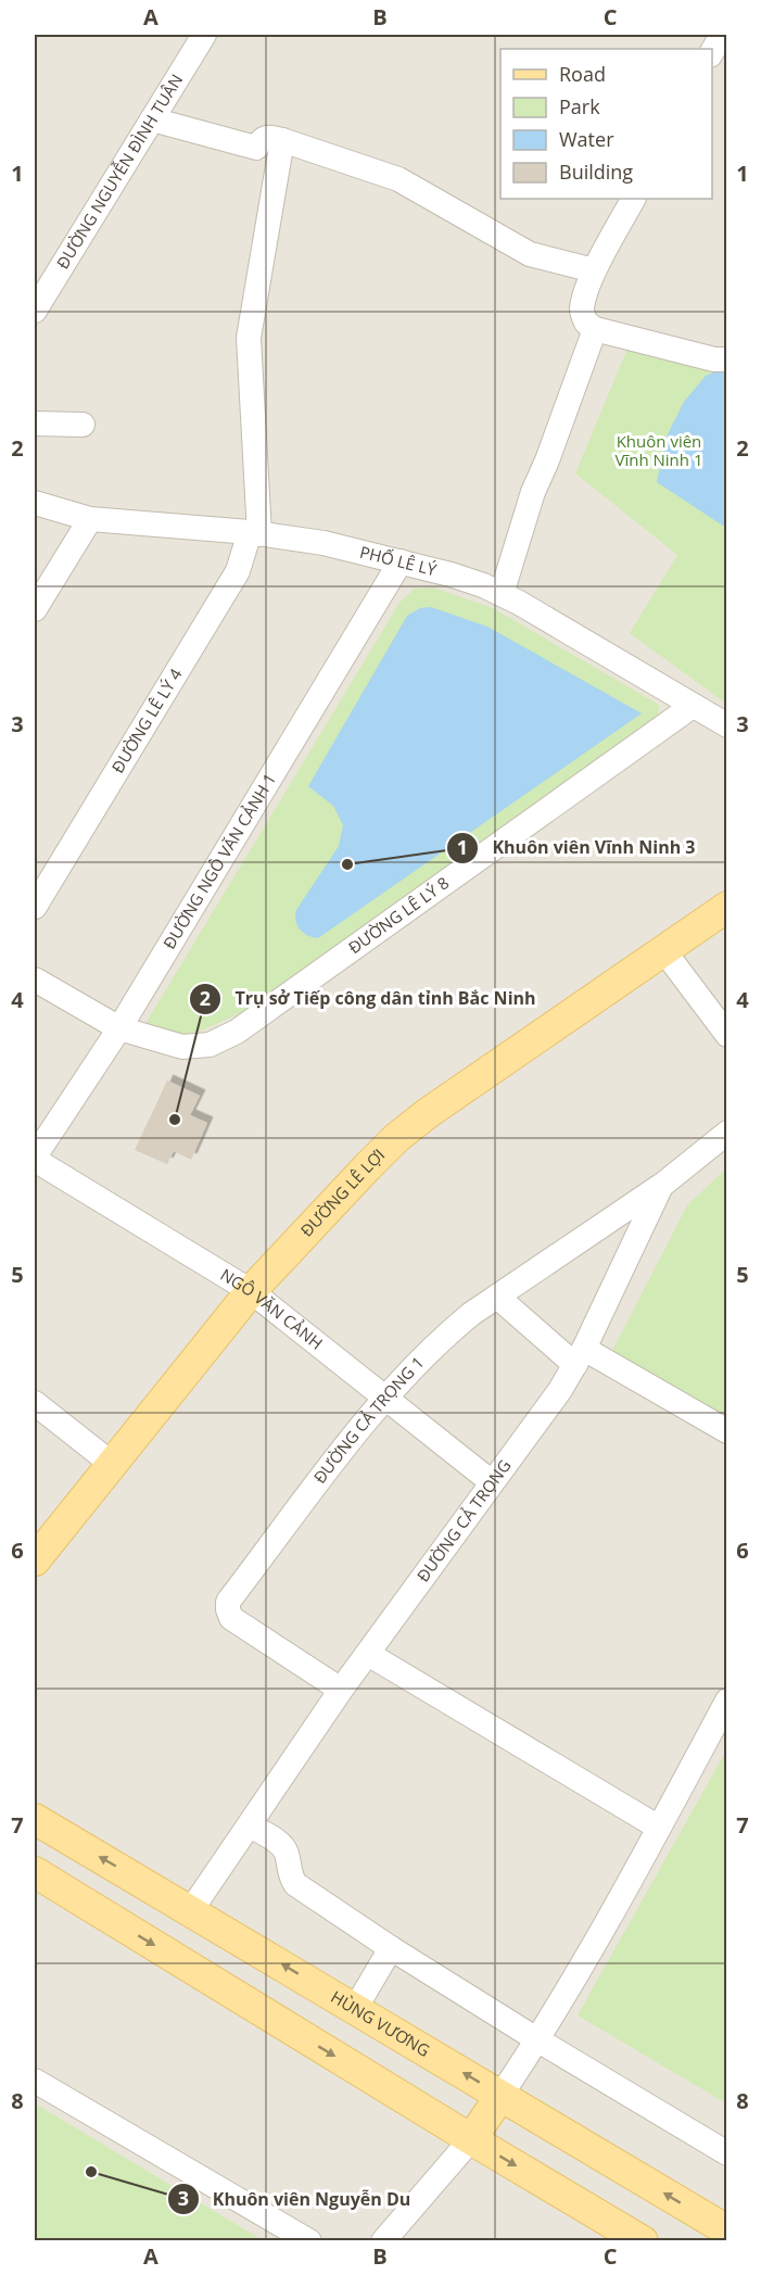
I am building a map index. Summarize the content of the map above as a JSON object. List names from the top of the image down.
{
  "streets": {
    "main road": ["ĐƯỜNG LÊ LỢI", "HÙNG VƯƠNG"],
    "street": [
      "ĐƯỜNG NGUYỄN ĐÌNH TUÂN",
      "PHỐ LÊ LÝ",
      "ĐƯỜNG LÊ LÝ 4",
      "ĐƯỜNG NGÔ VĂN CẢNH 1",
      "ĐƯỜNG LÊ LÝ 8",
      "NGÔ VĂN CẢNH",
      "ĐƯỜNG CẢ TRỌNG 1",
      "ĐƯỜNG CẢ TRỌNG"
    ]
  },
  "crossings": [
    ["PHỐ LÊ LÝ", "ĐƯỜNG LÊ LÝ 4"],
    ["PHỐ LÊ LÝ", "ĐƯỜNG NGÔ VĂN CẢNH 1"],
    ["PHỐ LÊ LÝ", "ĐƯỜNG LÊ LÝ 8"],
    ["ĐƯỜNG NGÔ VĂN CẢNH 1", "ĐƯỜNG LÊ LÝ 8"],
    ["ĐƯỜNG NGÔ VĂN CẢNH 1", "NGÔ VĂN CẢNH"],
    ["ĐƯỜNG LÊ LỢI", "NGÔ VĂN CẢNH"],
    ["NGÔ VĂN CẢNH", "ĐƯỜNG CẢ TRỌNG 1"],
    ["NGÔ VĂN CẢNH", "ĐƯỜNG CẢ TRỌNG"],
    ["ĐƯỜNG CẢ TRỌNG 1", "ĐƯỜNG CẢ TRỌNG"],
    ["ĐƯỜNG CẢ TRỌNG", "HÙNG VƯƠNG"]
  ],
  "parks": ["Khuôn viên Vĩnh Ninh 1"],
  "places": ["Khuôn viên Vĩnh Ninh 3", "Trụ sở Tiếp công dân tỉnh Bắc Ninh", "Khuôn viên Nguyễn Du"],
  "legend": [
    "Road",
    "Park",
    "Water",
    "Building"
  ],
  "grid": {
    "columns": ["A", "B", "C"],
    "rows": [
      "1",
      "2",
      "3",
      "4",
      "5",
      "6",
      "7",
      "8"
    ]
  }
}
